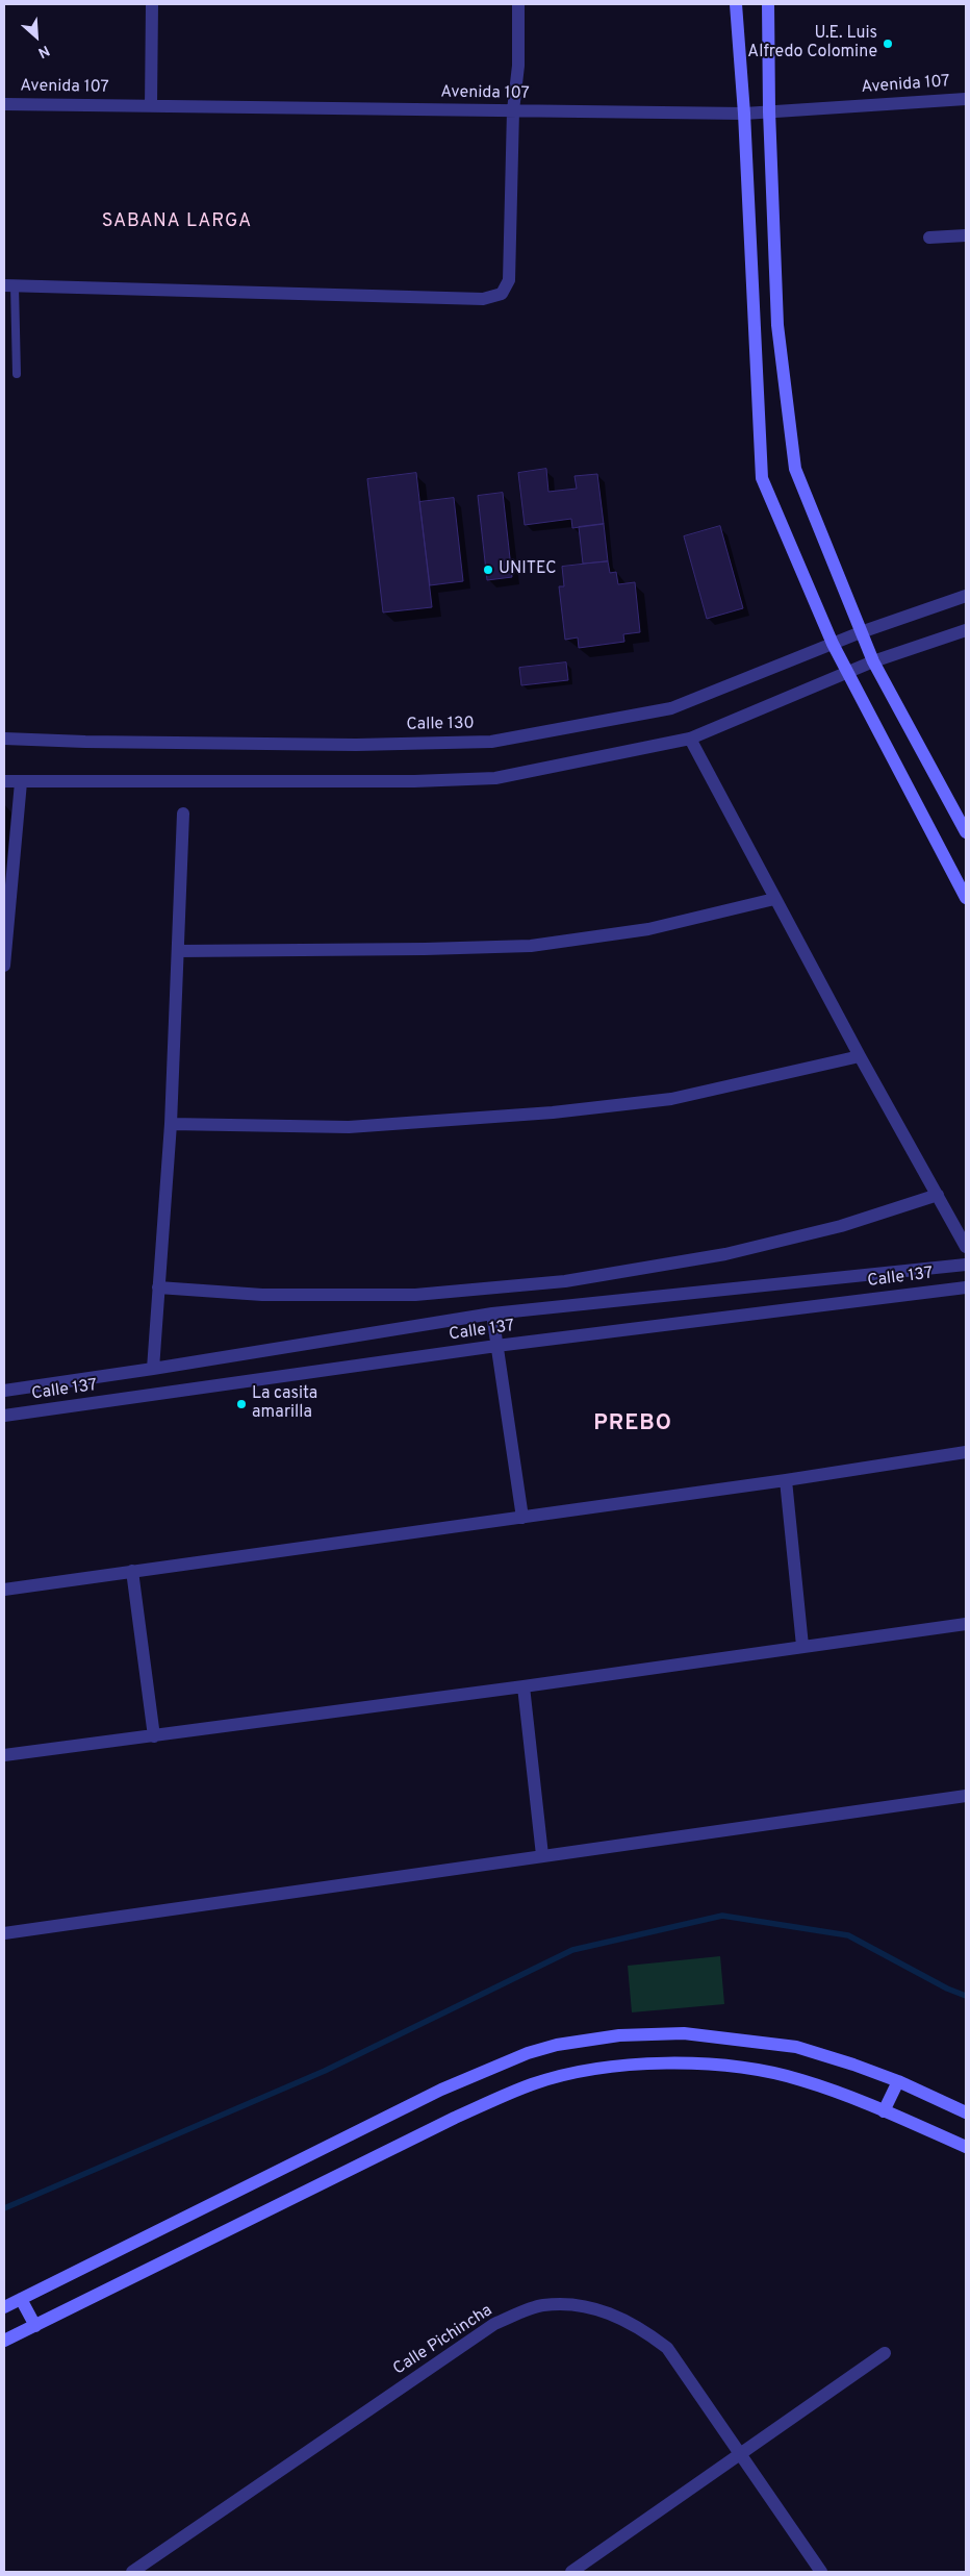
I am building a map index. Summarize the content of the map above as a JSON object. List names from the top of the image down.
{
  "streets": {
    "street": [
      "Avenida 107",
      "Calle 130",
      "Calle 137",
      "Calle Pichincha"
    ]
  },
  "districts": ["SABANA LARGA", "PREBO"],
  "places": ["U.E. Luis Alfredo Colomine", "UNITEC", "La casita amarilla"],
  "north": "bottom right"
}
